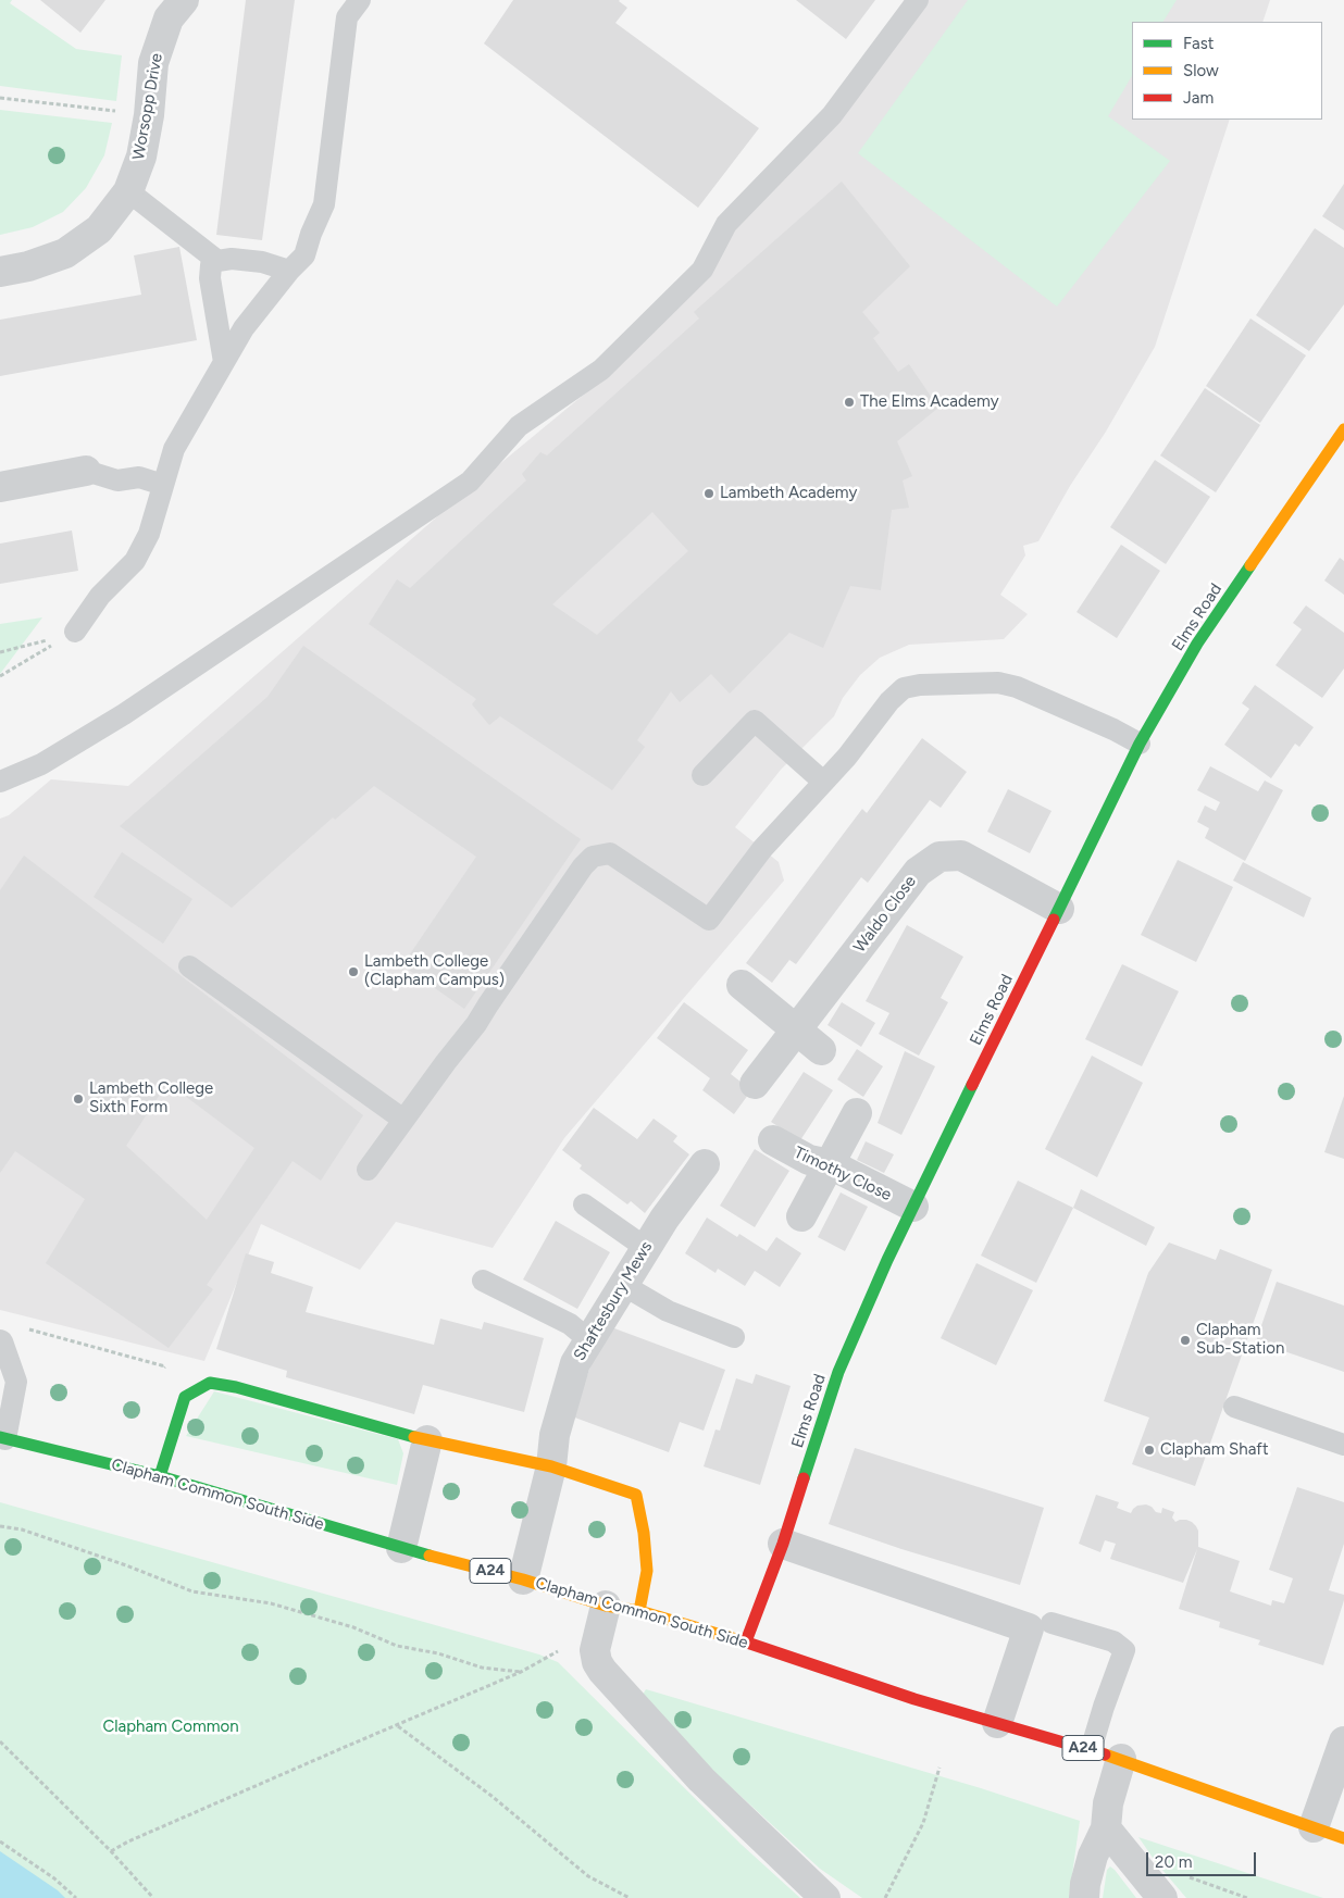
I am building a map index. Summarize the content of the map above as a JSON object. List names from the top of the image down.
{
  "streets": {
    "main road": ["Elms Road", "Clapham Common South Side", "A24"],
    "street": [
      "Worsopp Drive",
      "Waldo Close",
      "Timothy Close",
      "Shaftesbury Mews"
    ]
  },
  "crossings": [
    ["Elms Road", "Waldo Close"],
    ["Elms Road", "Timothy Close"],
    ["Elms Road", "Clapham Common South Side"],
    ["Shaftesbury Mews", "Clapham Common South Side"]
  ],
  "parks": ["Clapham Common"],
  "places": [
    "The Elms Academy",
    "Lambeth Academy",
    "Lambeth College (Clapham Campus)",
    "Lambeth College Sixth Form",
    "Clapham Sub-Station",
    "Clapham Shaft"
  ],
  "legend": ["Fast", "Slow", "Jam"],
  "scale_bar": "20 m"
}
